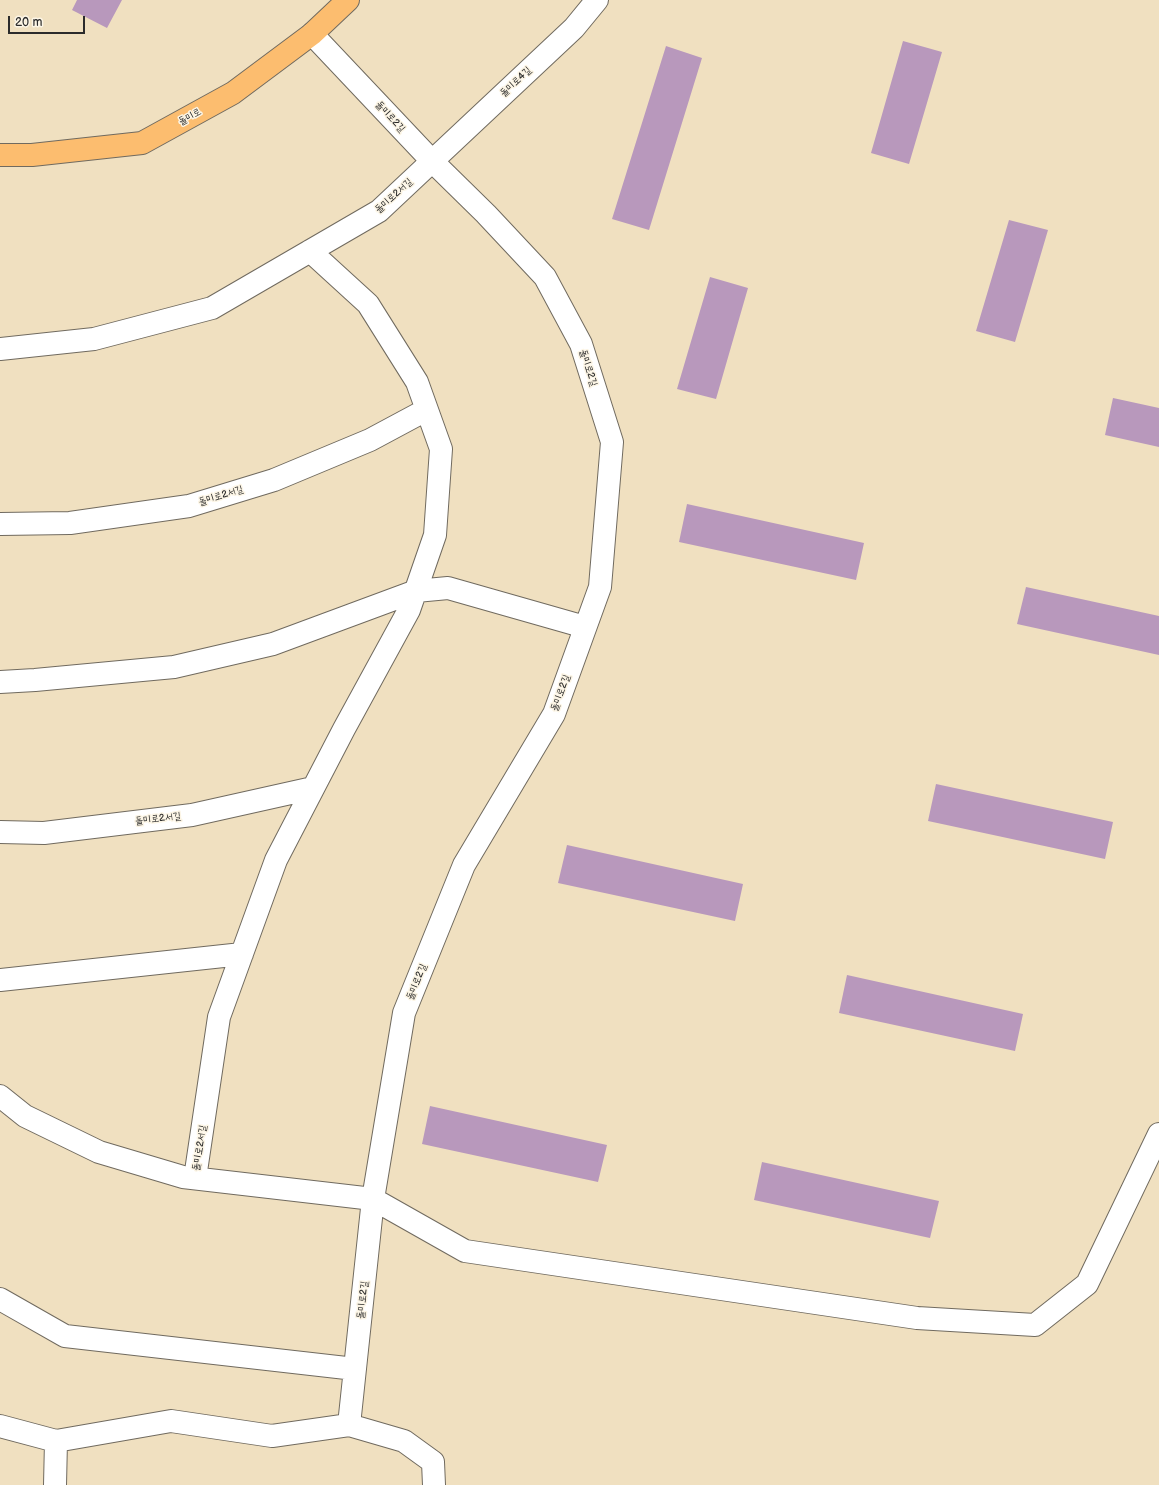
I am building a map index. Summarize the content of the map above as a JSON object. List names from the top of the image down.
{
  "streets": {
    "main road": ["돌미로"],
    "street": ["돌미로4길", "돌미로2길", "돌미로2서길"]
  },
  "crossings": [
    ["돌미로4길", "돌미로2길"],
    ["돌미로4길", "돌미로2서길"],
    ["돌미로", "돌미로2길"],
    ["돌미로2길", "돌미로2서길"]
  ],
  "scale_bar": "20 m"
}
